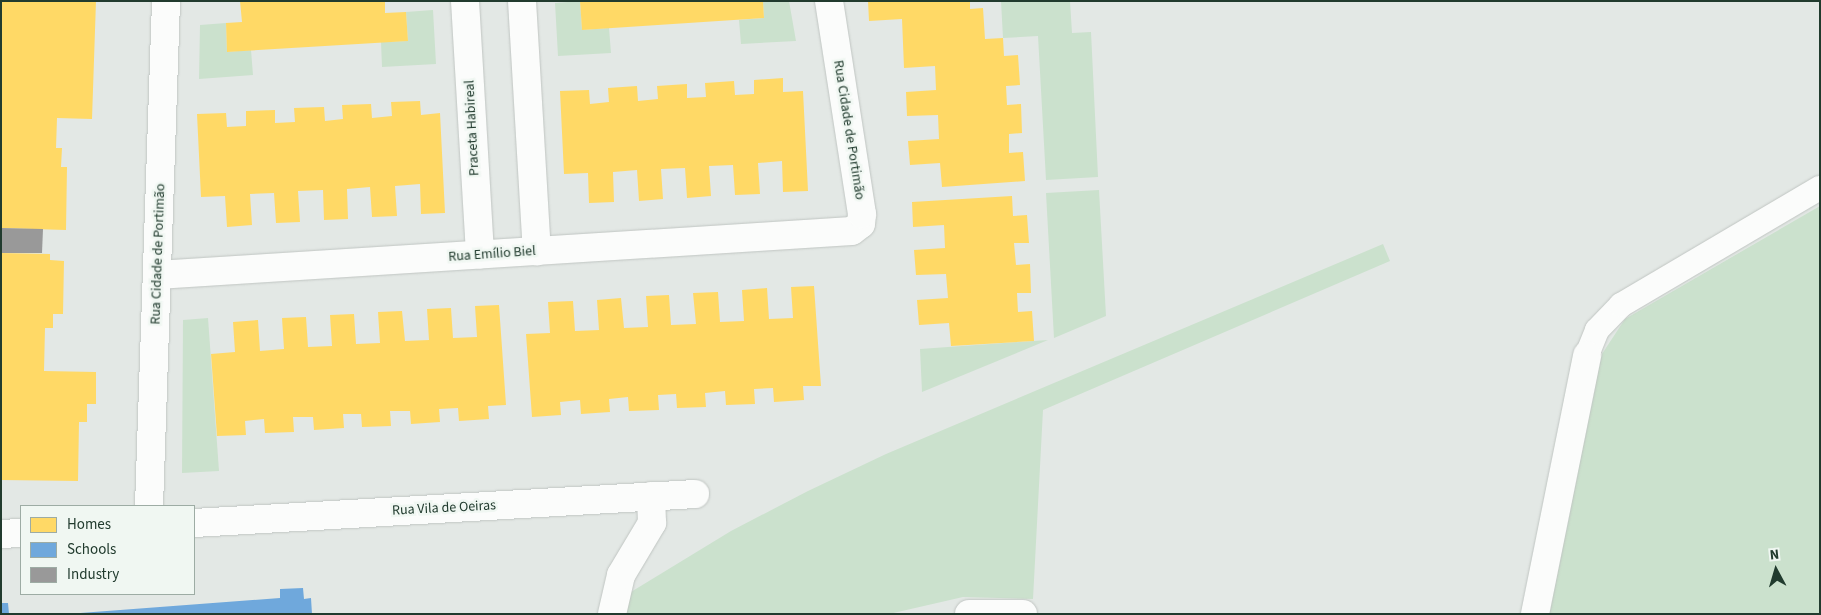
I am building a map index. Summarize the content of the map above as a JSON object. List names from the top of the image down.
{
  "streets": {
    "street": [
      "Praceta Habireal",
      "Rua Cidade de Portimão",
      "Rua Emílio Biel",
      "Rua Vila de Oeiras"
    ]
  },
  "crossings": [
    ["Praceta Habireal", "Rua Emílio Biel"],
    ["Rua Cidade de Portimão", "Rua Emílio Biel"]
  ],
  "legend": ["Homes", "Schools", "Industry"],
  "north": "top"
}
